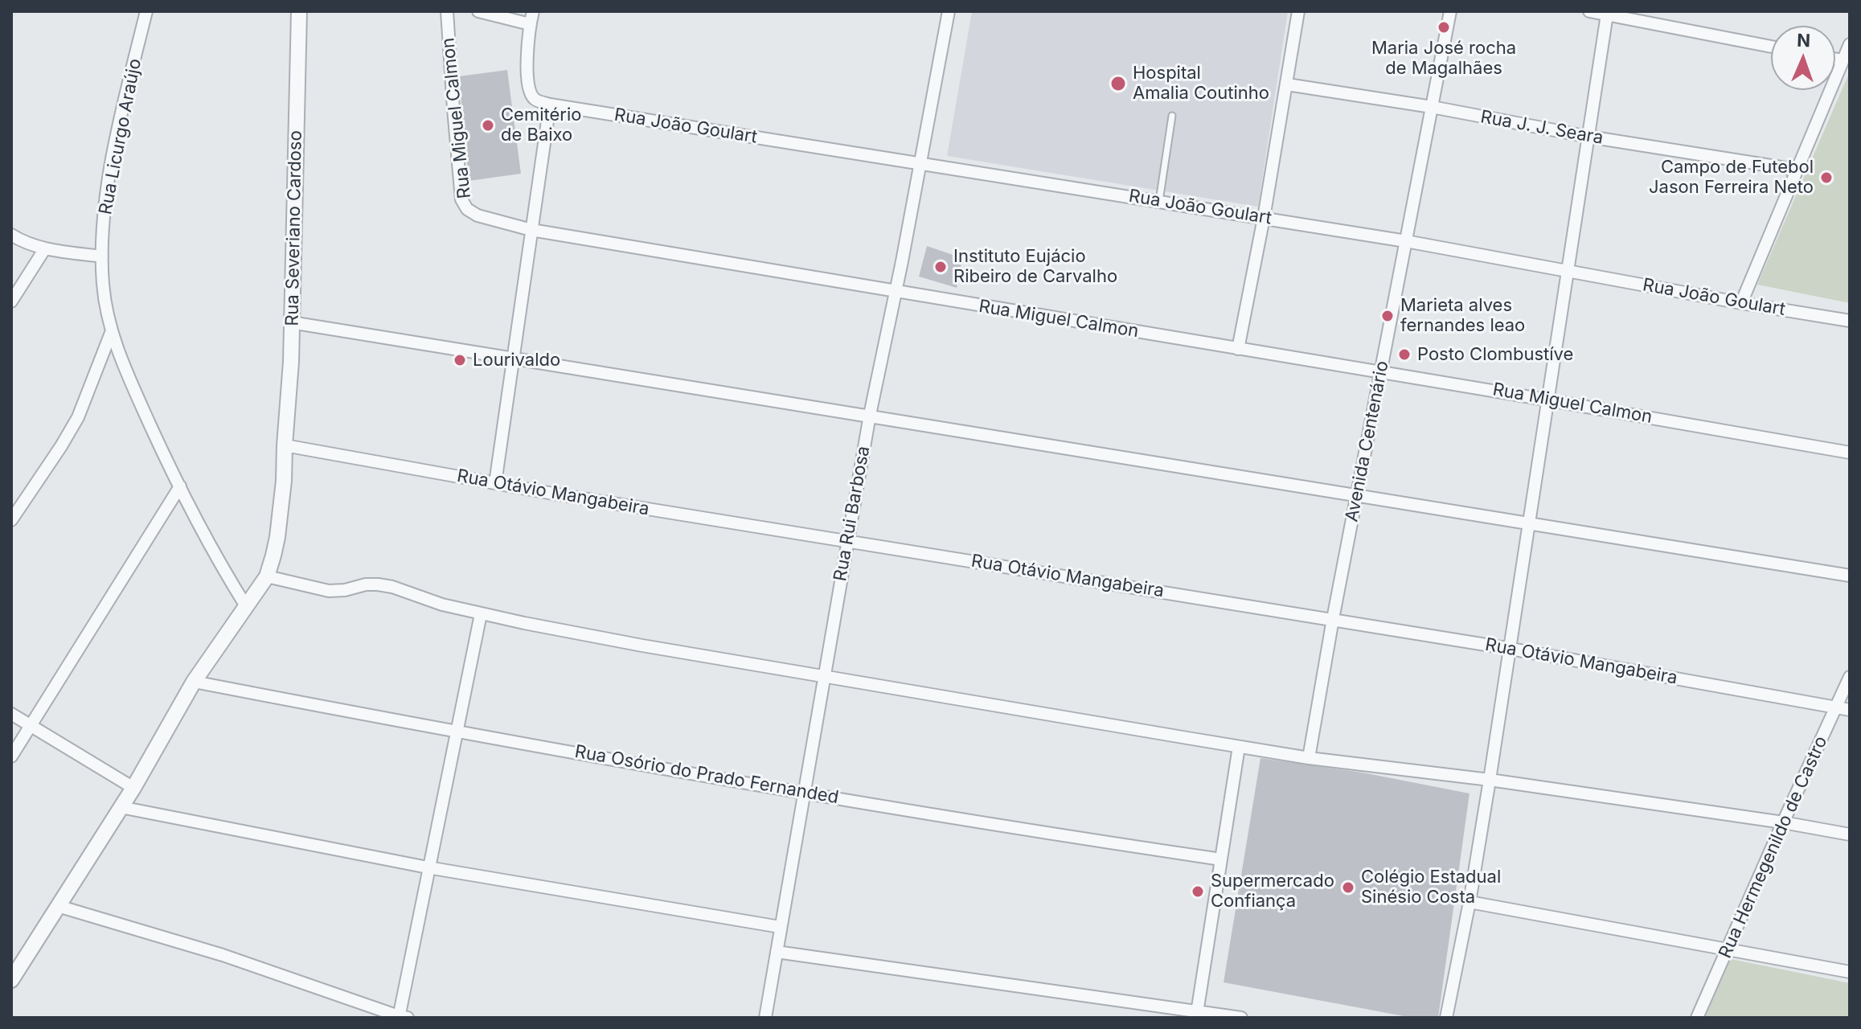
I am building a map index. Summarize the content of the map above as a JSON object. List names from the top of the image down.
{
  "streets": {
    "street": [
      "Rua Miguel Calmon",
      "Rua João Goulart",
      "Rua J. J. Seara",
      "Rua Licurgo Araújo",
      "Rua Severiano Cardoso",
      "Avenida Centenário",
      "Rua Otávio Mangabeira",
      "Rua Rui Barbosa",
      "Rua Osório do Prado Fernanded",
      "Rua Hermegenildo de Castro"
    ]
  },
  "crossings": [
    ["Rua Miguel Calmon", "Avenida Centenário"],
    ["Rua Miguel Calmon", "Rua Rui Barbosa"],
    ["Rua João Goulart", "Avenida Centenário"],
    ["Rua João Goulart", "Rua Rui Barbosa"],
    ["Rua J. J. Seara", "Avenida Centenário"],
    ["Rua Severiano Cardoso", "Rua Otávio Mangabeira"],
    ["Avenida Centenário", "Rua Otávio Mangabeira"],
    ["Rua Otávio Mangabeira", "Rua Rui Barbosa"],
    ["Rua Otávio Mangabeira", "Rua Hermegenildo de Castro"],
    ["Rua Rui Barbosa", "Rua Osório do Prado Fernanded"]
  ],
  "places": [
    "Maria José rocha de Magalhães",
    "Hospital Amalia Coutinho",
    "Cemitério de Baixo",
    "Campo de Futebol Jason Ferreira Neto",
    "Instituto Eujácio Ribeiro de Carvalho",
    "Marieta alves fernandes leao",
    "Posto Clombustíve",
    "Lourivaldo",
    "Colégio Estadual Sinésio Costa",
    "Supermercado Confiança"
  ],
  "north": "top"
}
